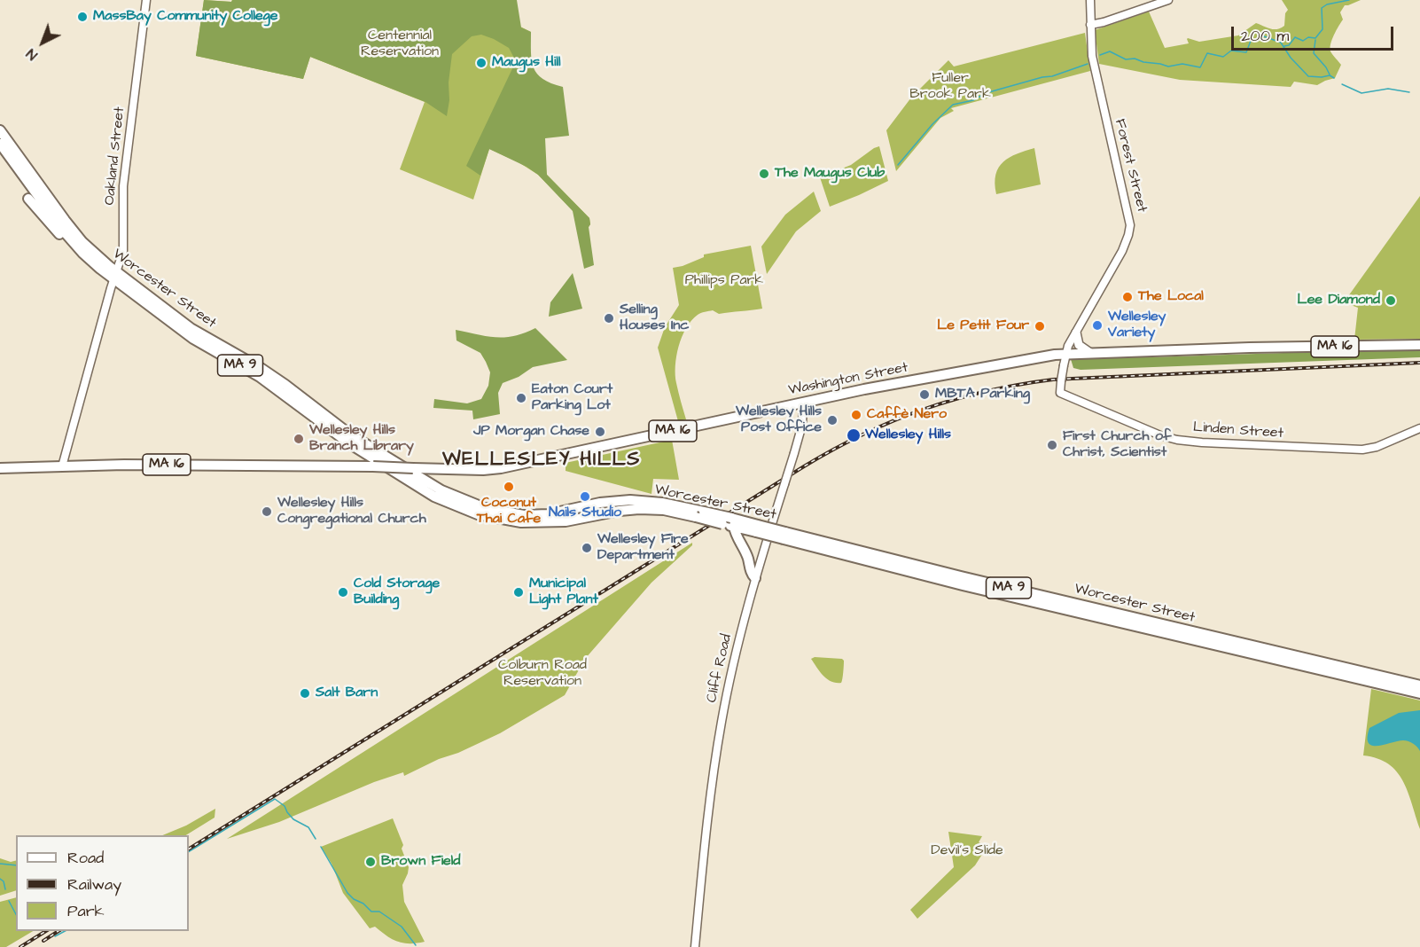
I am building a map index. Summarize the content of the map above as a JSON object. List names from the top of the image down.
{
  "streets": {
    "main road": [
      "Worcester Street",
      "MA 16",
      "MA 9",
      "Washington Street"
    ],
    "street": [
      "Oakland Street",
      "Forest Street",
      "Linden Street",
      "Cliff Road"
    ]
  },
  "crossings": [
    ["Oakland Street", "Worcester Street"],
    ["Oakland Street", "Washington Street"],
    ["Forest Street", "Washington Street"],
    ["Forest Street", "Linden Street"],
    ["Washington Street", "Cliff Road"]
  ],
  "districts": ["WELLESLEY HILLS"],
  "parks": [
    "Centennial Reservation",
    "Fuller Brook Park",
    "Phillips Park",
    "Colburn Road Reservation",
    "Devil's Slide"
  ],
  "places": [
    "MassBay Community College",
    "Maugus Hill",
    "The Maugus Club",
    "The Local",
    "Lee Diamond",
    "Selling Houses Inc",
    "Wellesley Variety",
    "Le Petit Four",
    "MBTA Parking",
    "Eaton Court Parking Lot",
    "Caffè Nero",
    "Wellesley Hills Post Office",
    "JP Morgan Chase",
    "Wellesley Hills",
    "Wellesley Hills Branch Library",
    "First Church of Christ, Scientist",
    "Coconut Thai Cafe",
    "Nails Studio",
    "Wellesley Hills Congregational Church",
    "Wellesley Fire Department",
    "Cold Storage Building",
    "Municipal Light Plant",
    "Salt Barn",
    "Brown Field"
  ],
  "legend": ["Road", "Railway", "Park"],
  "scale_bar": "200 m",
  "north": "bottom left"
}
